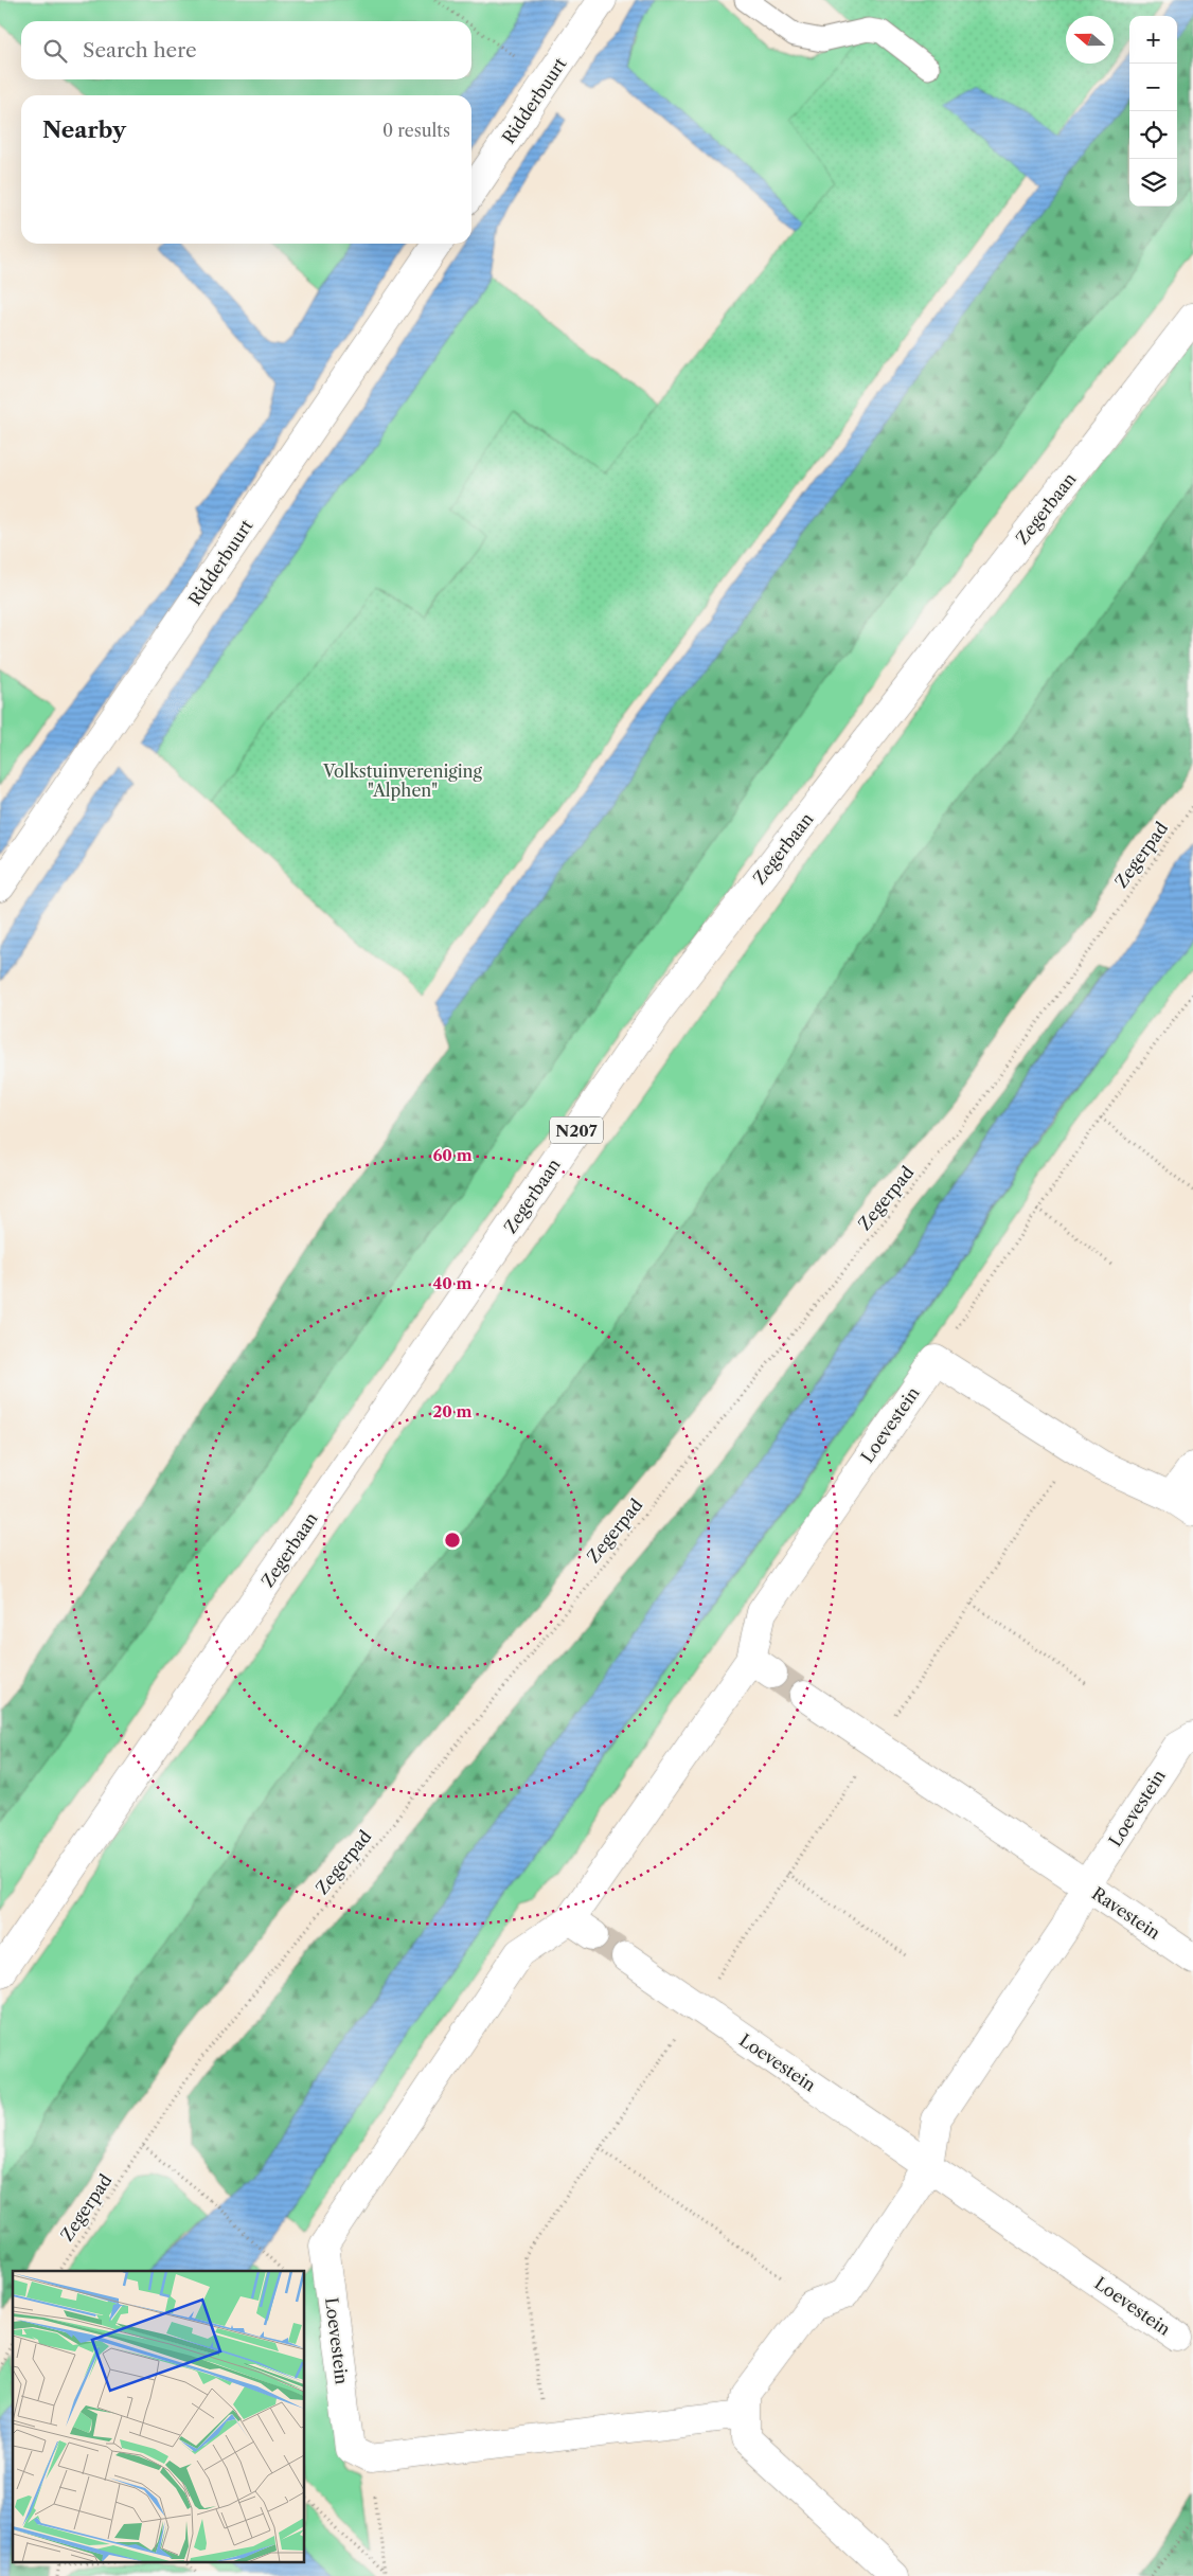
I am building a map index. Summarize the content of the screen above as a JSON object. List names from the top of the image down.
{
  "streets": {
    "street": [
      "Ridderbuurt",
      "Zegerbaan",
      "N207",
      "Loevestein",
      "Ravestein"
    ],
    "path": ["Zegerpad"]
  },
  "crossings": [
    ["Loevestein", "Ravestein"]
  ],
  "parks": ["Volkstuinvereniging \"Alphen\""],
  "north": "left",
  "page": {
    "map_buttons": ["+", "−"],
    "search": "Search here",
    "heading": ["Nearby", "0 results"]
  },
  "rings": ["60 m", "40 m", "20 m"]
}
